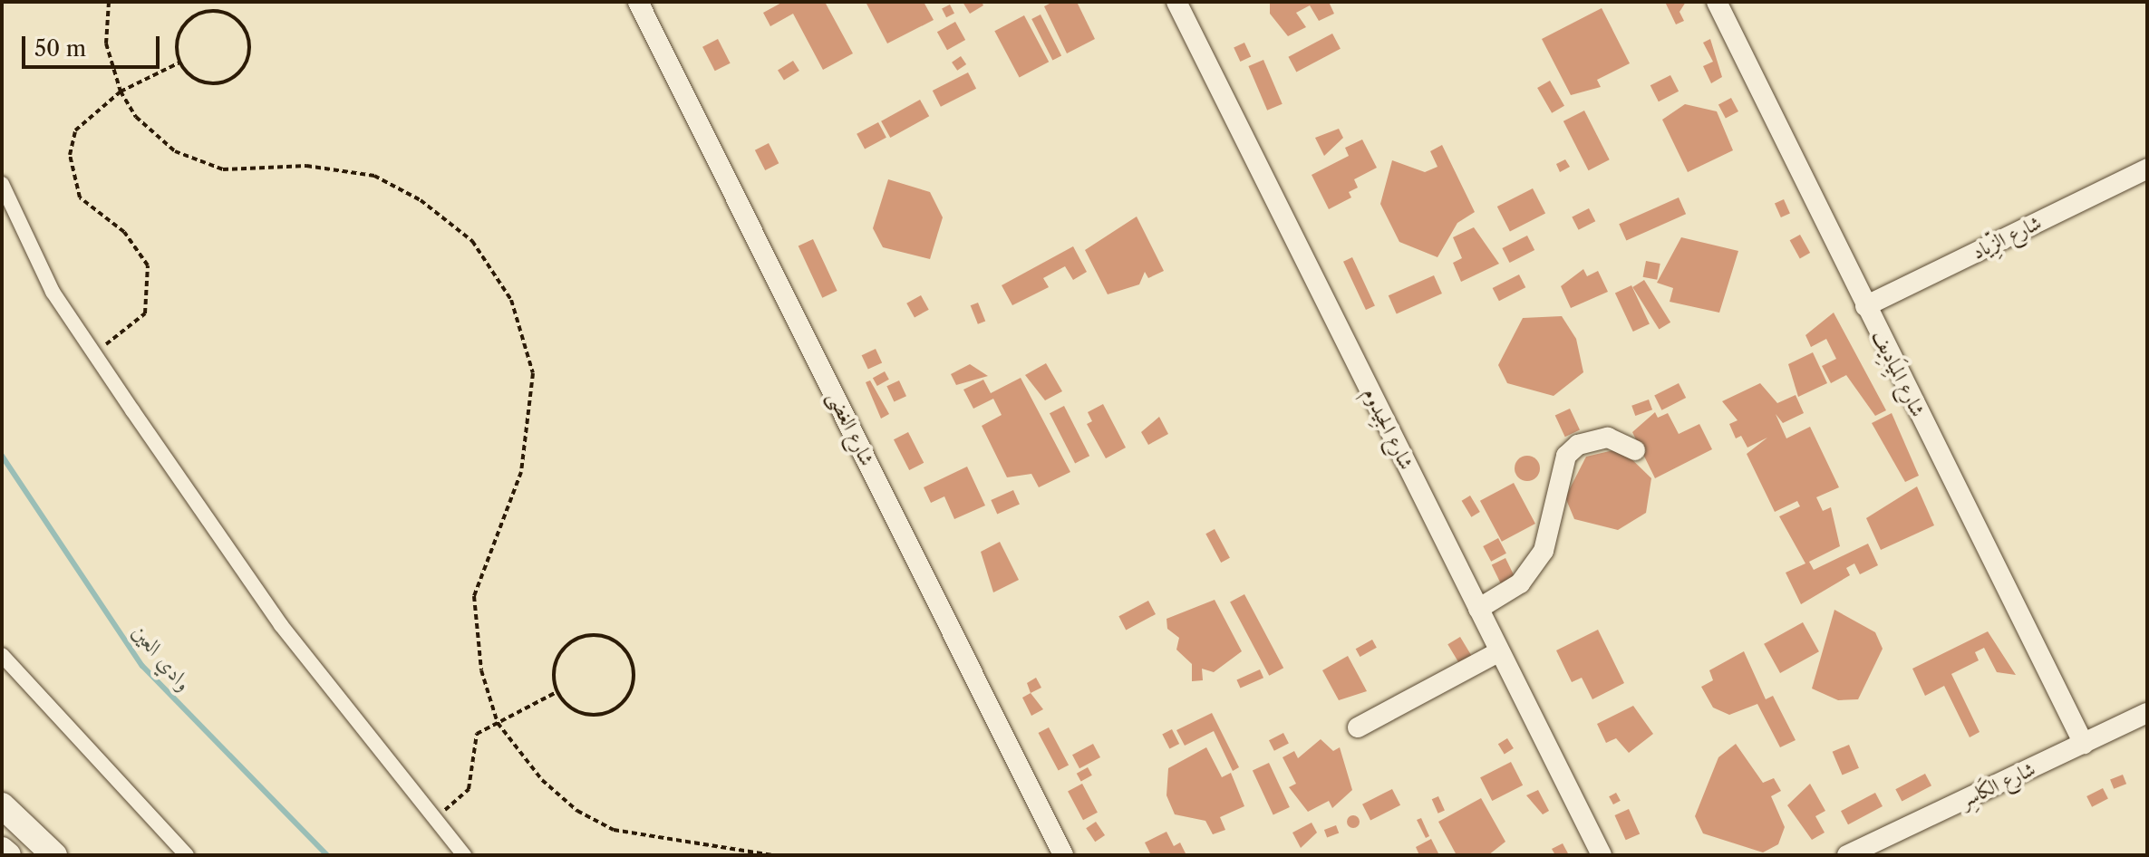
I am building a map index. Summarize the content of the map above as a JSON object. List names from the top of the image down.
{
  "streets": {
    "street": [
      "شارع الزِّياد",
      "شارع المِيَادِيف",
      "شارع الغضى",
      "شارع الجِيدوم",
      "شارع الكَاسِر"
    ]
  },
  "crossings": [
    ["شارع الزِّياد", "شارع المِيَادِيف"],
    ["شارع المِيَادِيف", "شارع الكَاسِر"]
  ],
  "water": ["وادي العين"],
  "scale_bar": "50 m"
}
